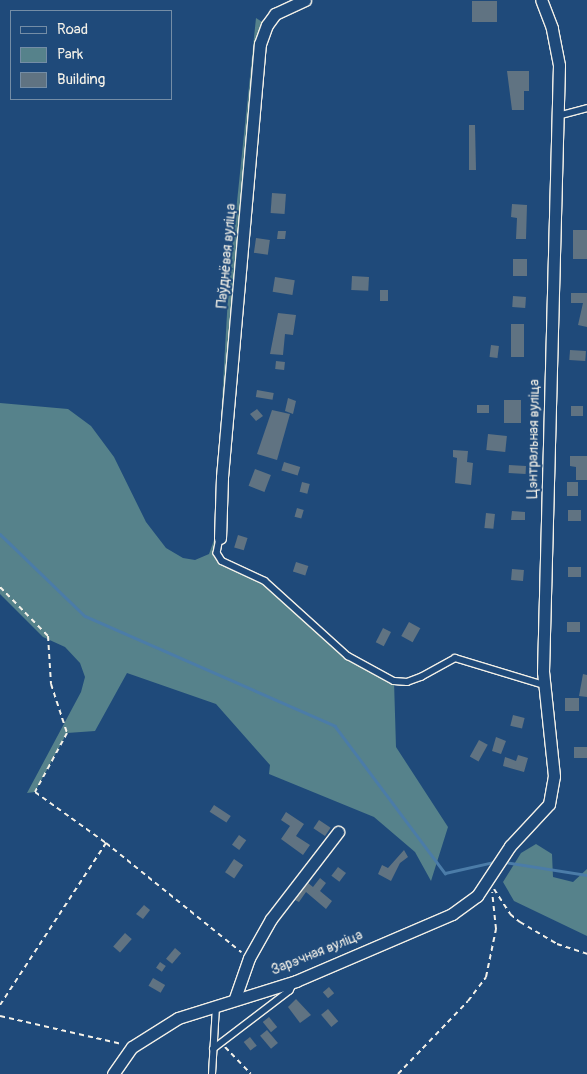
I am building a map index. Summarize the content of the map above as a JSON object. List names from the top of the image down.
{
  "streets": {
    "street": ["Паўднёвая вуліца", "Цэнтральная вуліца", "Зарэчная вуліца"]
  },
  "crossings": [
    ["Цэнтральная вуліца", "Зарэчная вуліца"]
  ],
  "legend": ["Road", "Park", "Building"]
}
